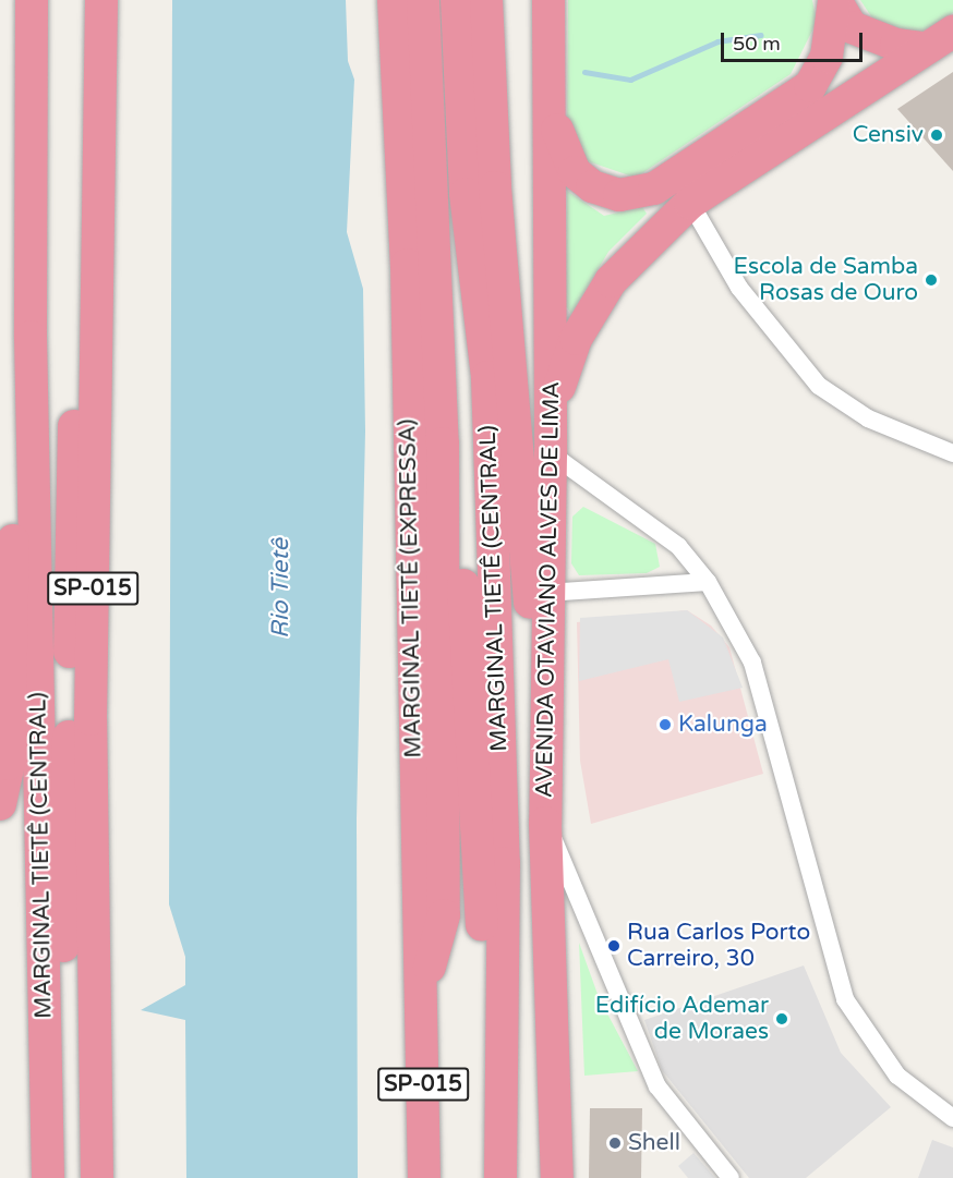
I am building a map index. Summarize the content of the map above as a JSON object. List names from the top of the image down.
{
  "streets": {
    "highway": [
      "SP-015",
      "MARGINAL TIETÊ (EXPRESSA)",
      "MARGINAL TIETÊ (CENTRAL)",
      "AVENIDA OTAVIANO ALVES DE LIMA"
    ]
  },
  "crossings": [
    ["MARGINAL TIETÊ (EXPRESSA)", "MARGINAL TIETÊ (CENTRAL)"]
  ],
  "water": ["Rio Tietê"],
  "places": [
    "Censiv",
    "Escola de Samba Rosas de Ouro",
    "Kalunga",
    "Rua Carlos Porto Carreiro, 30",
    "Edifício Ademar de Moraes",
    "Shell"
  ],
  "scale_bar": "50 m"
}
